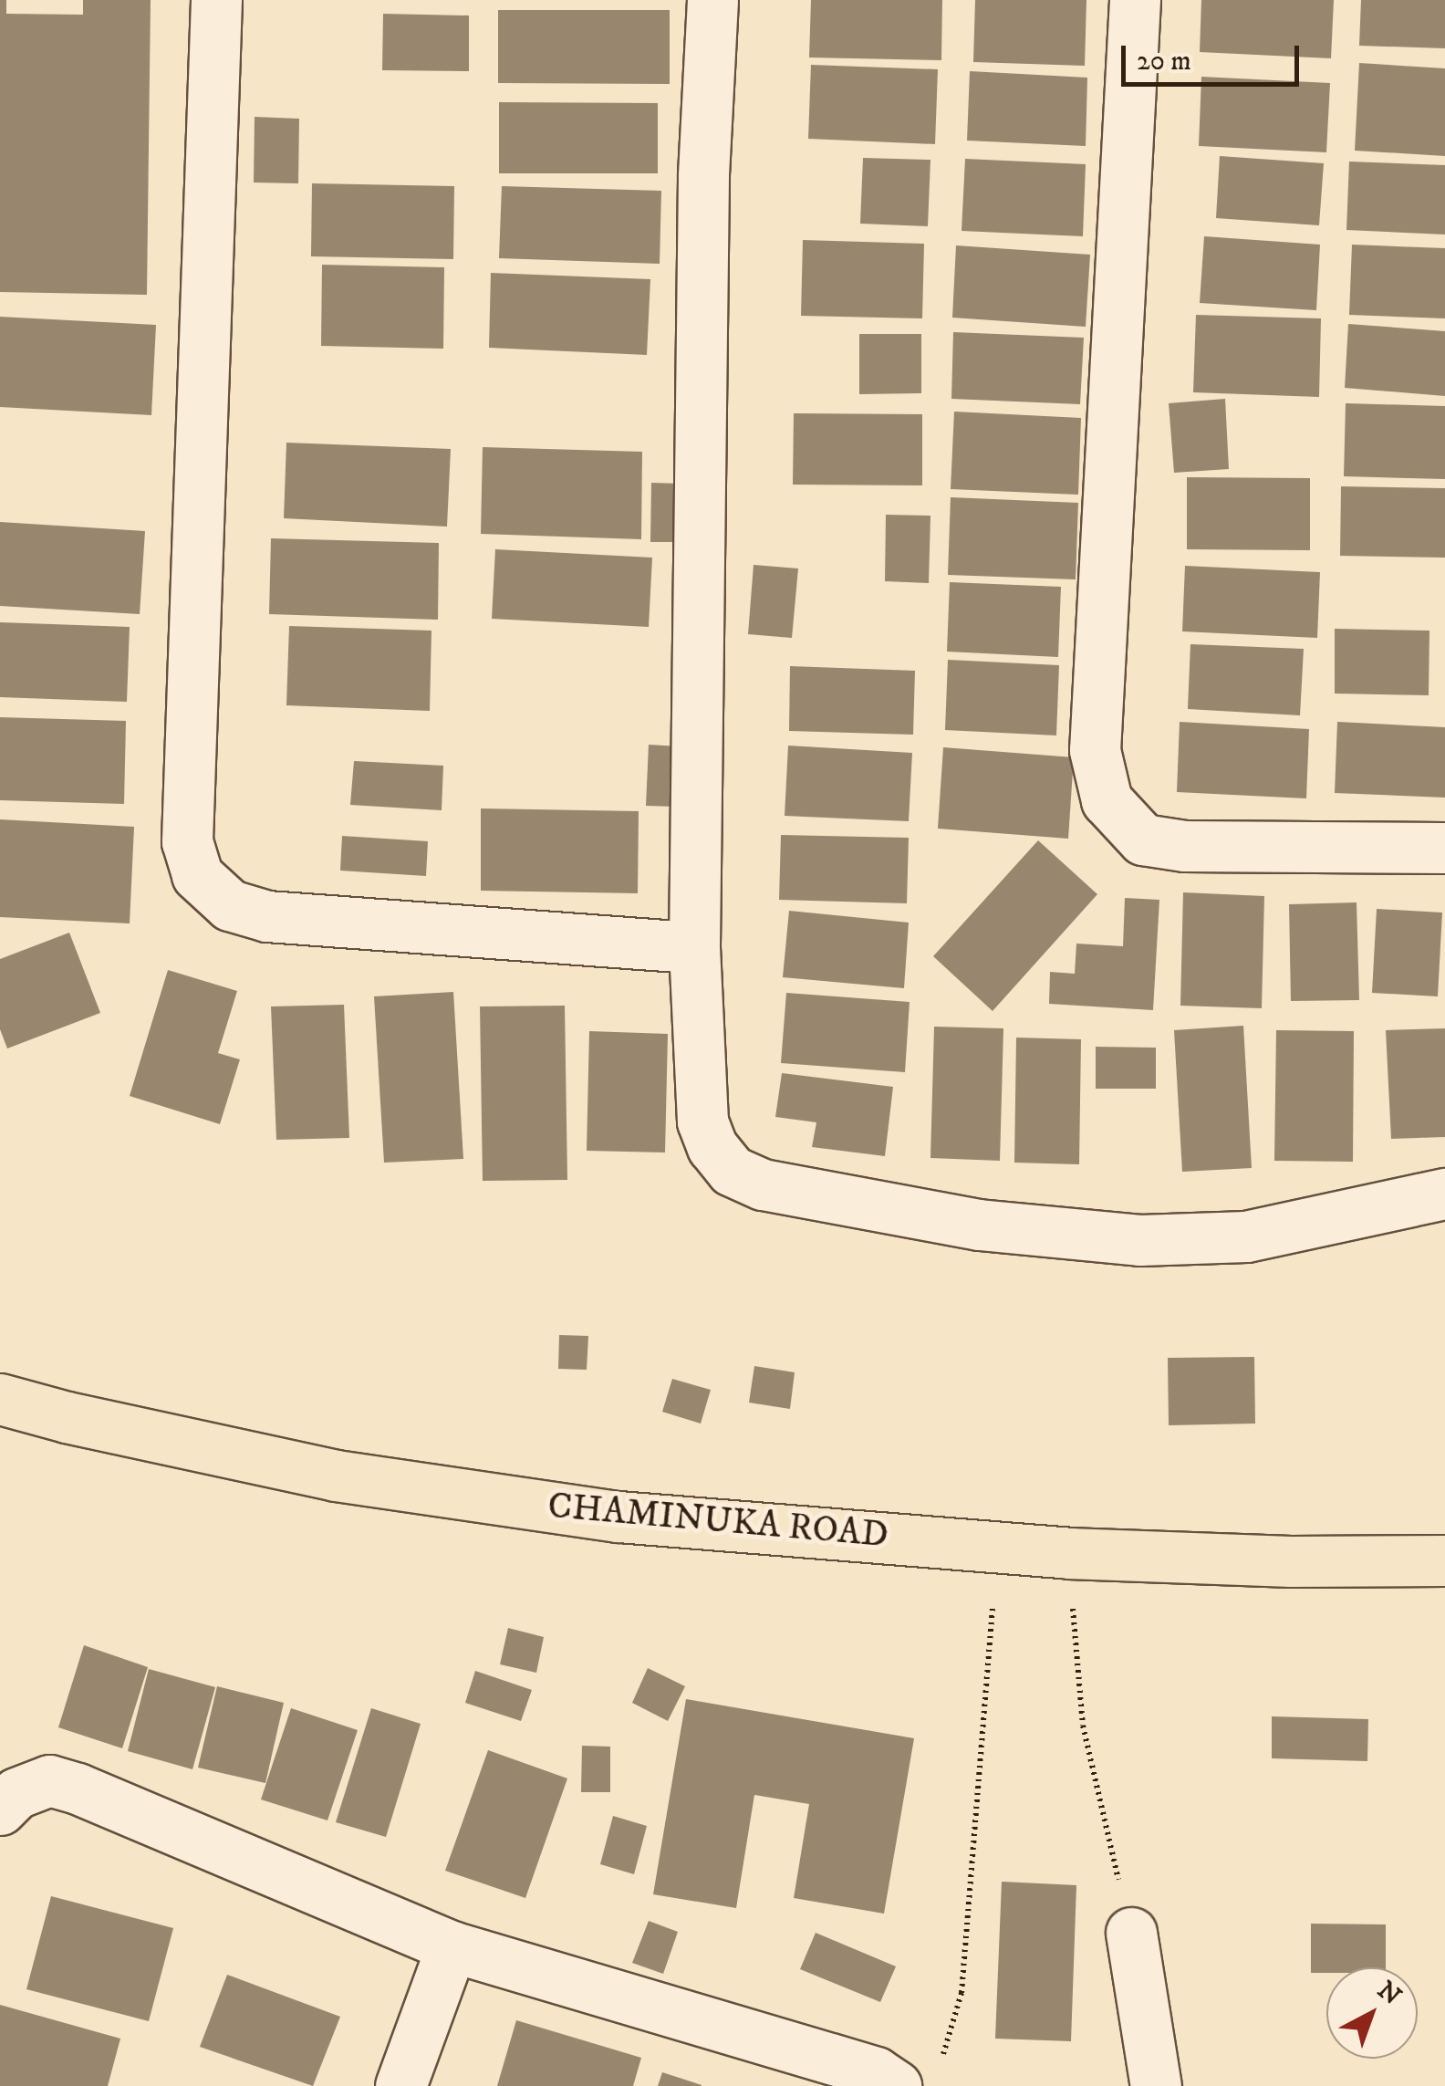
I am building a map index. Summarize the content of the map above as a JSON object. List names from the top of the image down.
{
  "streets": {
    "main road": ["CHAMINUKA ROAD"]
  },
  "scale_bar": "20 m",
  "north": "top right"
}
